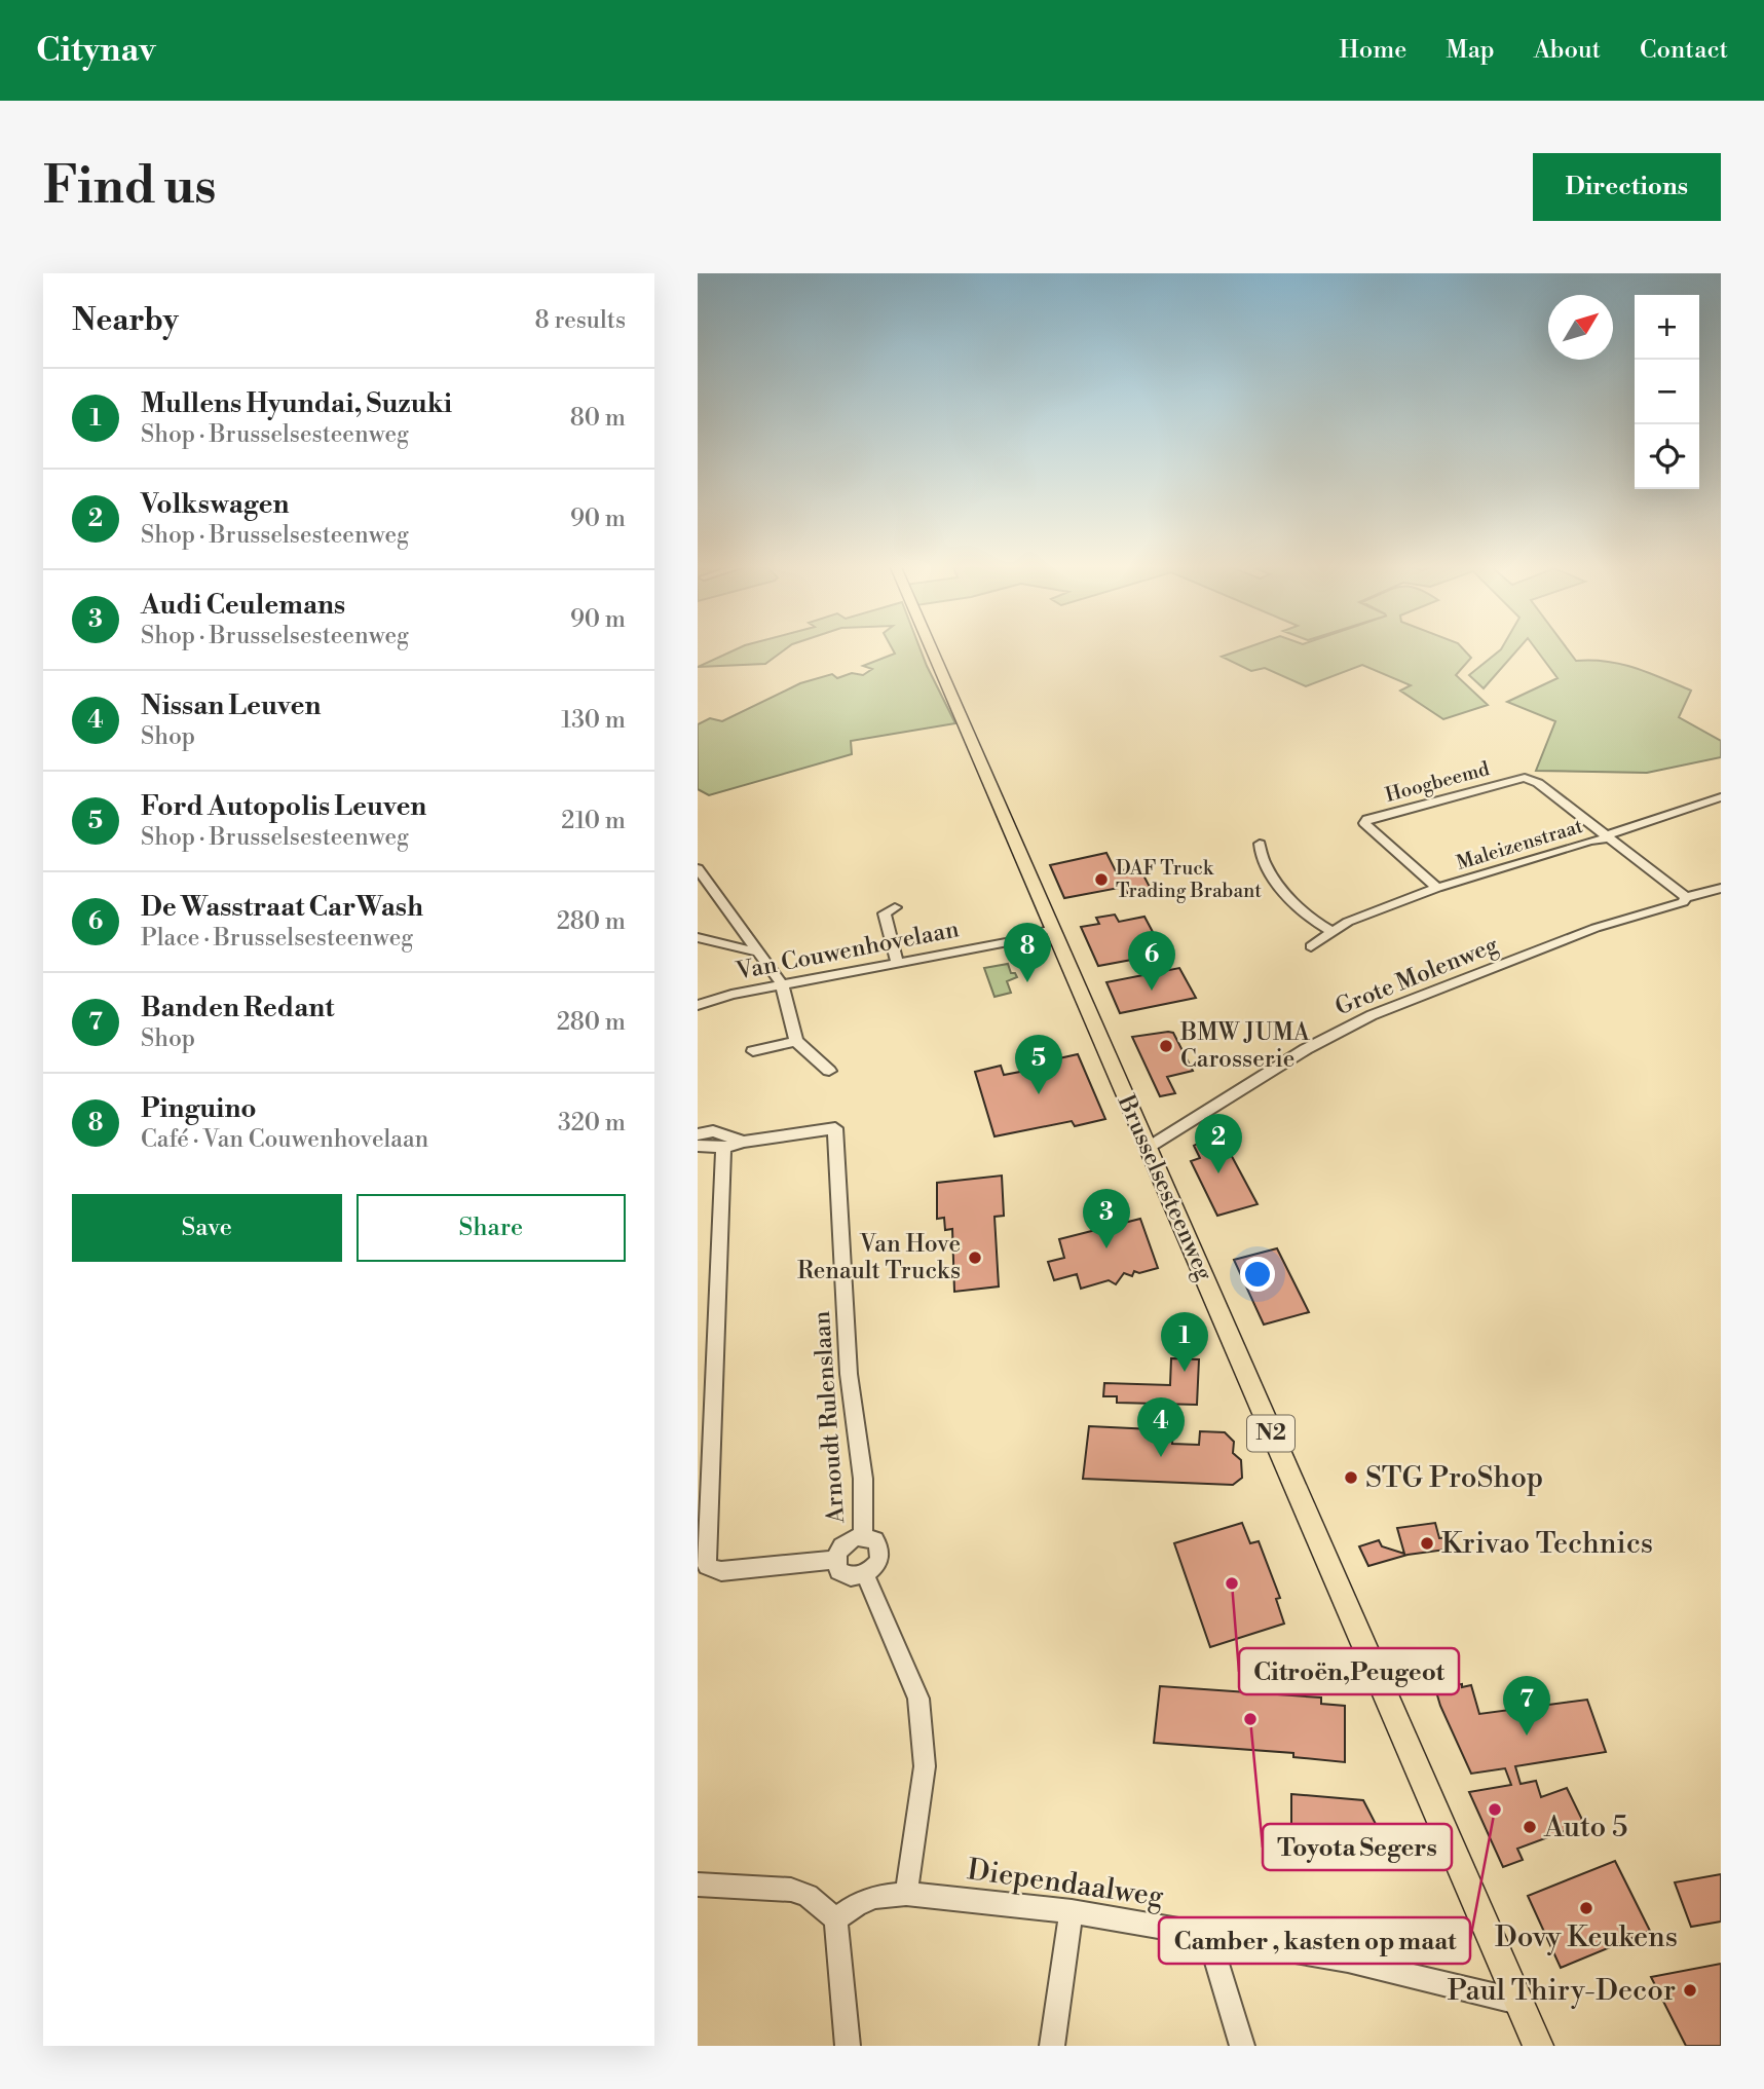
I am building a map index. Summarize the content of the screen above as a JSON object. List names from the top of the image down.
{
  "streets": {
    "main road": ["Brusselsesteenweg", "N2"],
    "street": [
      "Hoogbeemd",
      "Maleizenstraat",
      "Van Couwenhovelaan",
      "Grote Molenweg",
      "Arnoudt Rulenslaan",
      "Diependaalweg"
    ]
  },
  "crossings": [
    ["Hoogbeemd", "Maleizenstraat"],
    ["Van Couwenhovelaan", "Brusselsesteenweg"],
    ["Grote Molenweg", "Brusselsesteenweg"],
    ["Brusselsesteenweg", "Diependaalweg"]
  ],
  "places": [
    "DAF Truck Trading Brabant",
    "BMW JUMA Carosserie",
    "Van Hove Renault Trucks",
    "STG ProShop",
    "Krivao Technics",
    "Citroën,Peugeot",
    "Toyota Segers",
    "Camber , kasten op maat",
    "Auto 5",
    "Dovy Keukens",
    "Paul Thiry-Decor"
  ],
  "north": "top right",
  "page": {
    "header": "Citynav",
    "nav": [
      "Home",
      "Map",
      "About",
      "Contact"
    ],
    "buttons": [
      "Directions",
      ["Save", "Share"]
    ],
    "title": "Find us",
    "heading": ["Nearby", "8 results"],
    "map_buttons": ["+", "−"],
    "list": [
      {
        "mark": "1",
        "name": "Mullens Hyundai, Suzuki",
        "note": "Shop · Brusselsesteenweg",
        "value": "80 m"
      },
      {
        "mark": "2",
        "name": "Volkswagen",
        "note": "Shop · Brusselsesteenweg",
        "value": "90 m"
      },
      {
        "mark": "3",
        "name": "Audi Ceulemans",
        "note": "Shop · Brusselsesteenweg",
        "value": "90 m"
      },
      {
        "mark": "4",
        "name": "Nissan Leuven",
        "note": "Shop",
        "value": "130 m"
      },
      {
        "mark": "5",
        "name": "Ford Autopolis Leuven",
        "note": "Shop · Brusselsesteenweg",
        "value": "210 m"
      },
      {
        "mark": "6",
        "name": "De Wasstraat CarWash",
        "note": "Place · Brusselsesteenweg",
        "value": "280 m"
      },
      {
        "mark": "7",
        "name": "Banden Redant",
        "note": "Shop",
        "value": "280 m"
      },
      {
        "mark": "8",
        "name": "Pinguino",
        "note": "Café · Van Couwenhovelaan",
        "value": "320 m"
      }
    ],
    "pins": [
      "8",
      "6",
      "5",
      "2",
      "3",
      "1",
      "4",
      "7"
    ]
  }
}
